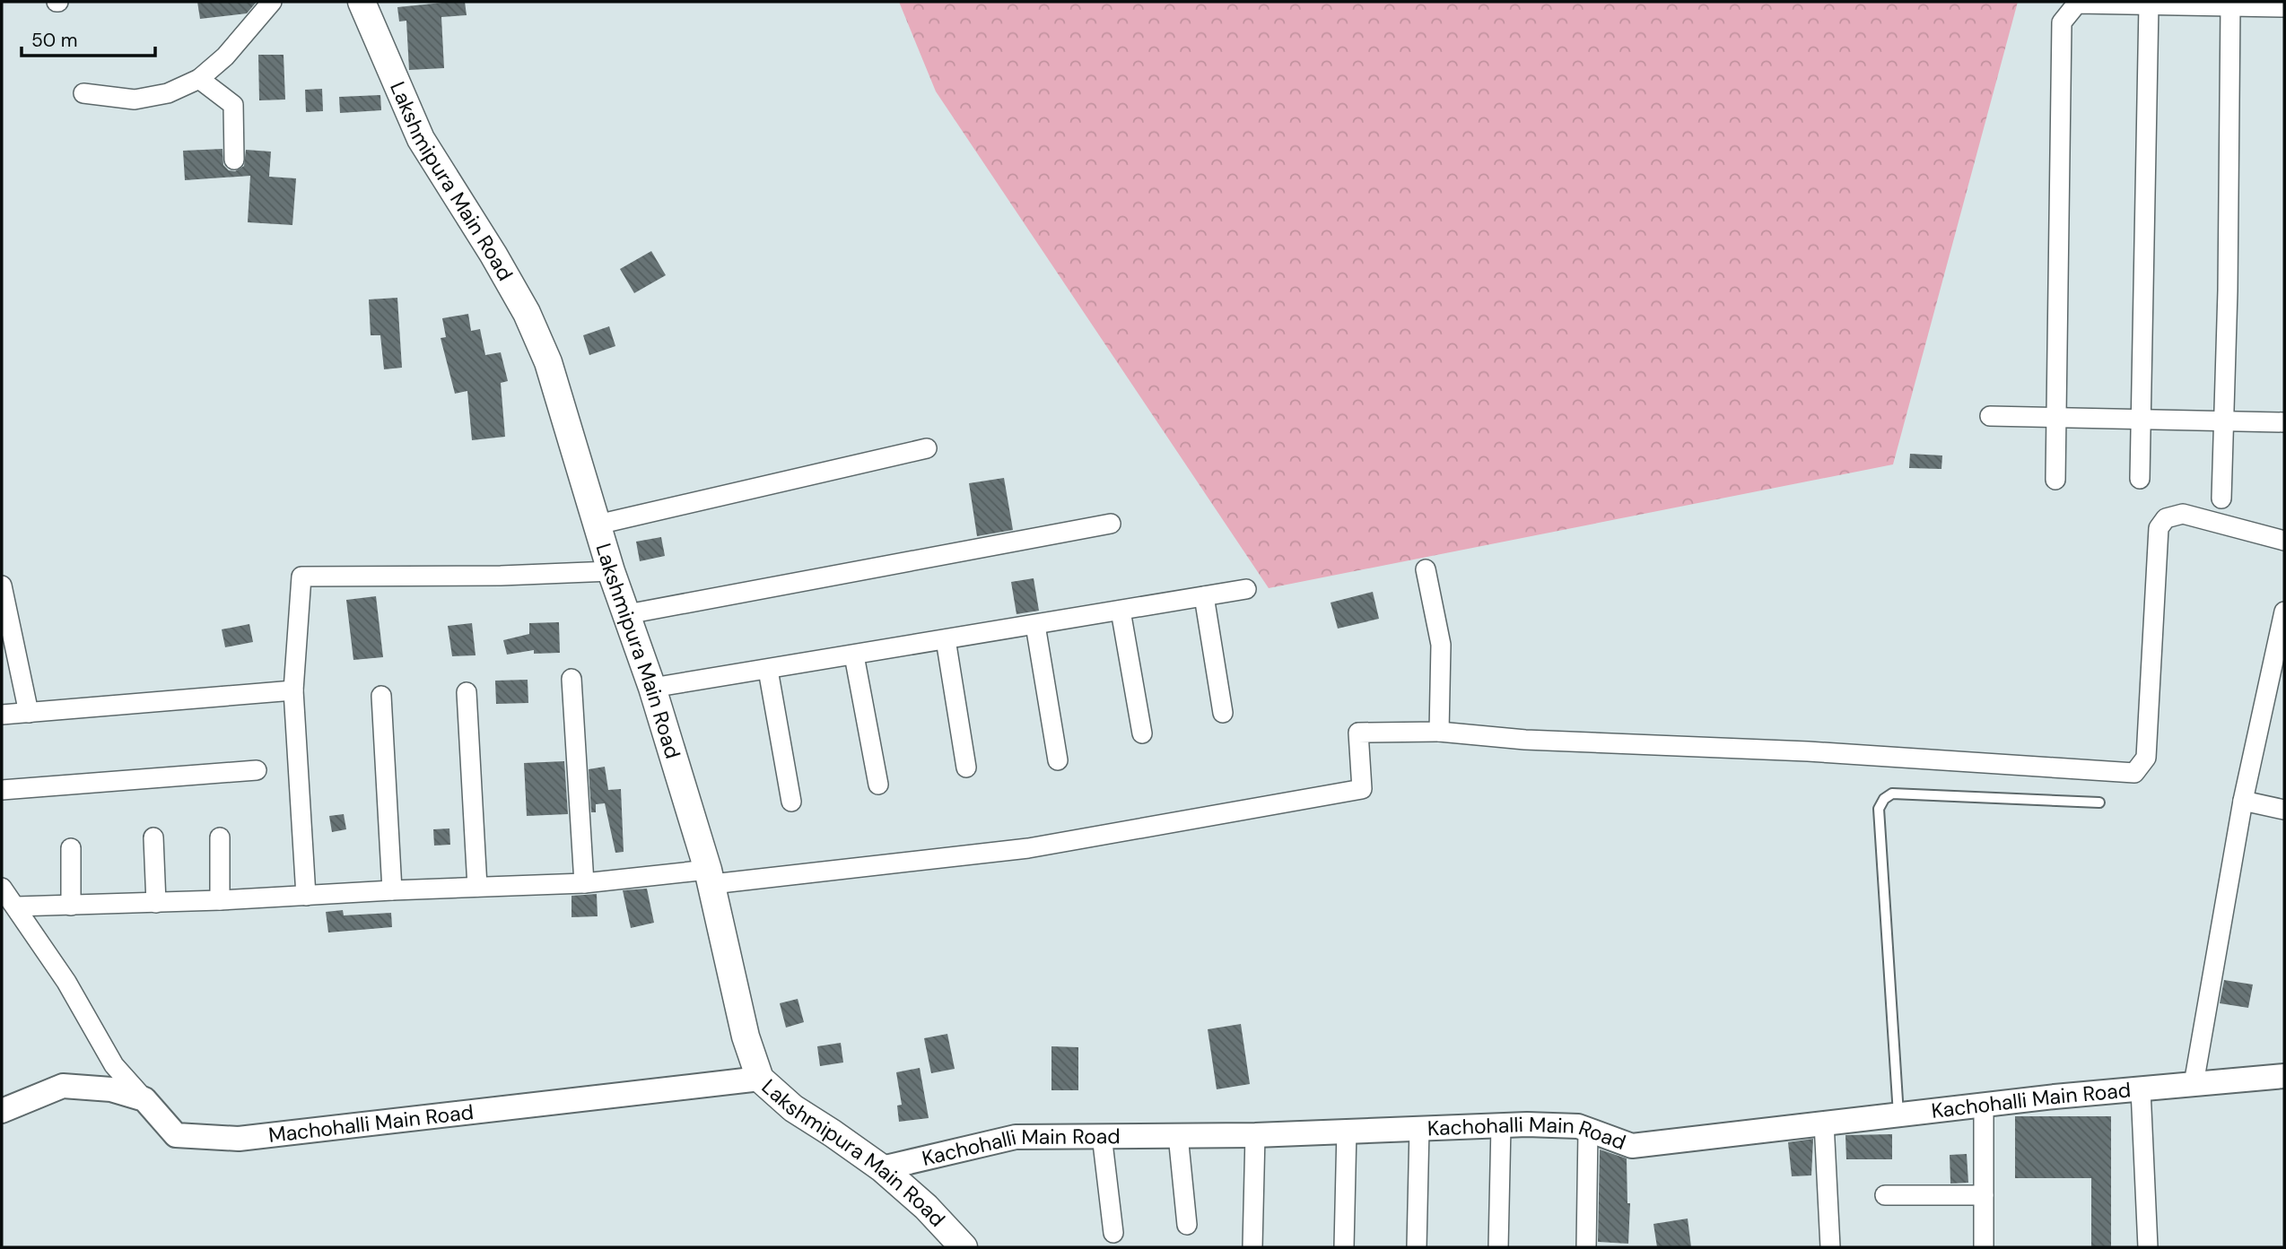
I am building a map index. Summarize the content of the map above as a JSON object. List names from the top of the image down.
{
  "streets": {
    "main road": ["Lakshmipura Main Road"],
    "street": ["Kachohalli Main Road", "Machohalli Main Road"]
  },
  "crossings": [
    ["Lakshmipura Main Road", "Kachohalli Main Road"],
    ["Lakshmipura Main Road", "Machohalli Main Road"]
  ],
  "scale_bar": "50 m"
}
